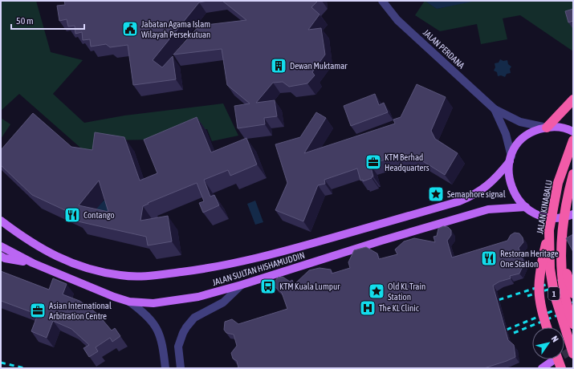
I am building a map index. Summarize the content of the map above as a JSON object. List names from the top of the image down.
{
  "streets": {
    "highway": ["JALAN KINABALU", "1"],
    "main road": ["JALAN SULTAN HISHAMUDDIN"],
    "street": ["JALAN PERDANA"]
  },
  "crossings": [
    ["JALAN PERDANA", "JALAN SULTAN HISHAMUDDIN"]
  ],
  "places": {
    "public building": ["Jabatan Agama Islam Wilayah Persekutuan"],
    "building": ["Dewan Muktamar"],
    "office": ["KTM Berhad Headquarters", "Asian International Arbitration Centre"],
    "place": ["Semaphore signal", "Old KL Train Station"],
    "restaurant": ["Contango", "Restoran Heritage One Station"],
    "bus stop": ["KTM Kuala Lumpur"],
    "hospital": ["The KL Clinic"]
  },
  "scale_bar": "50 m",
  "north": "top right"
}
